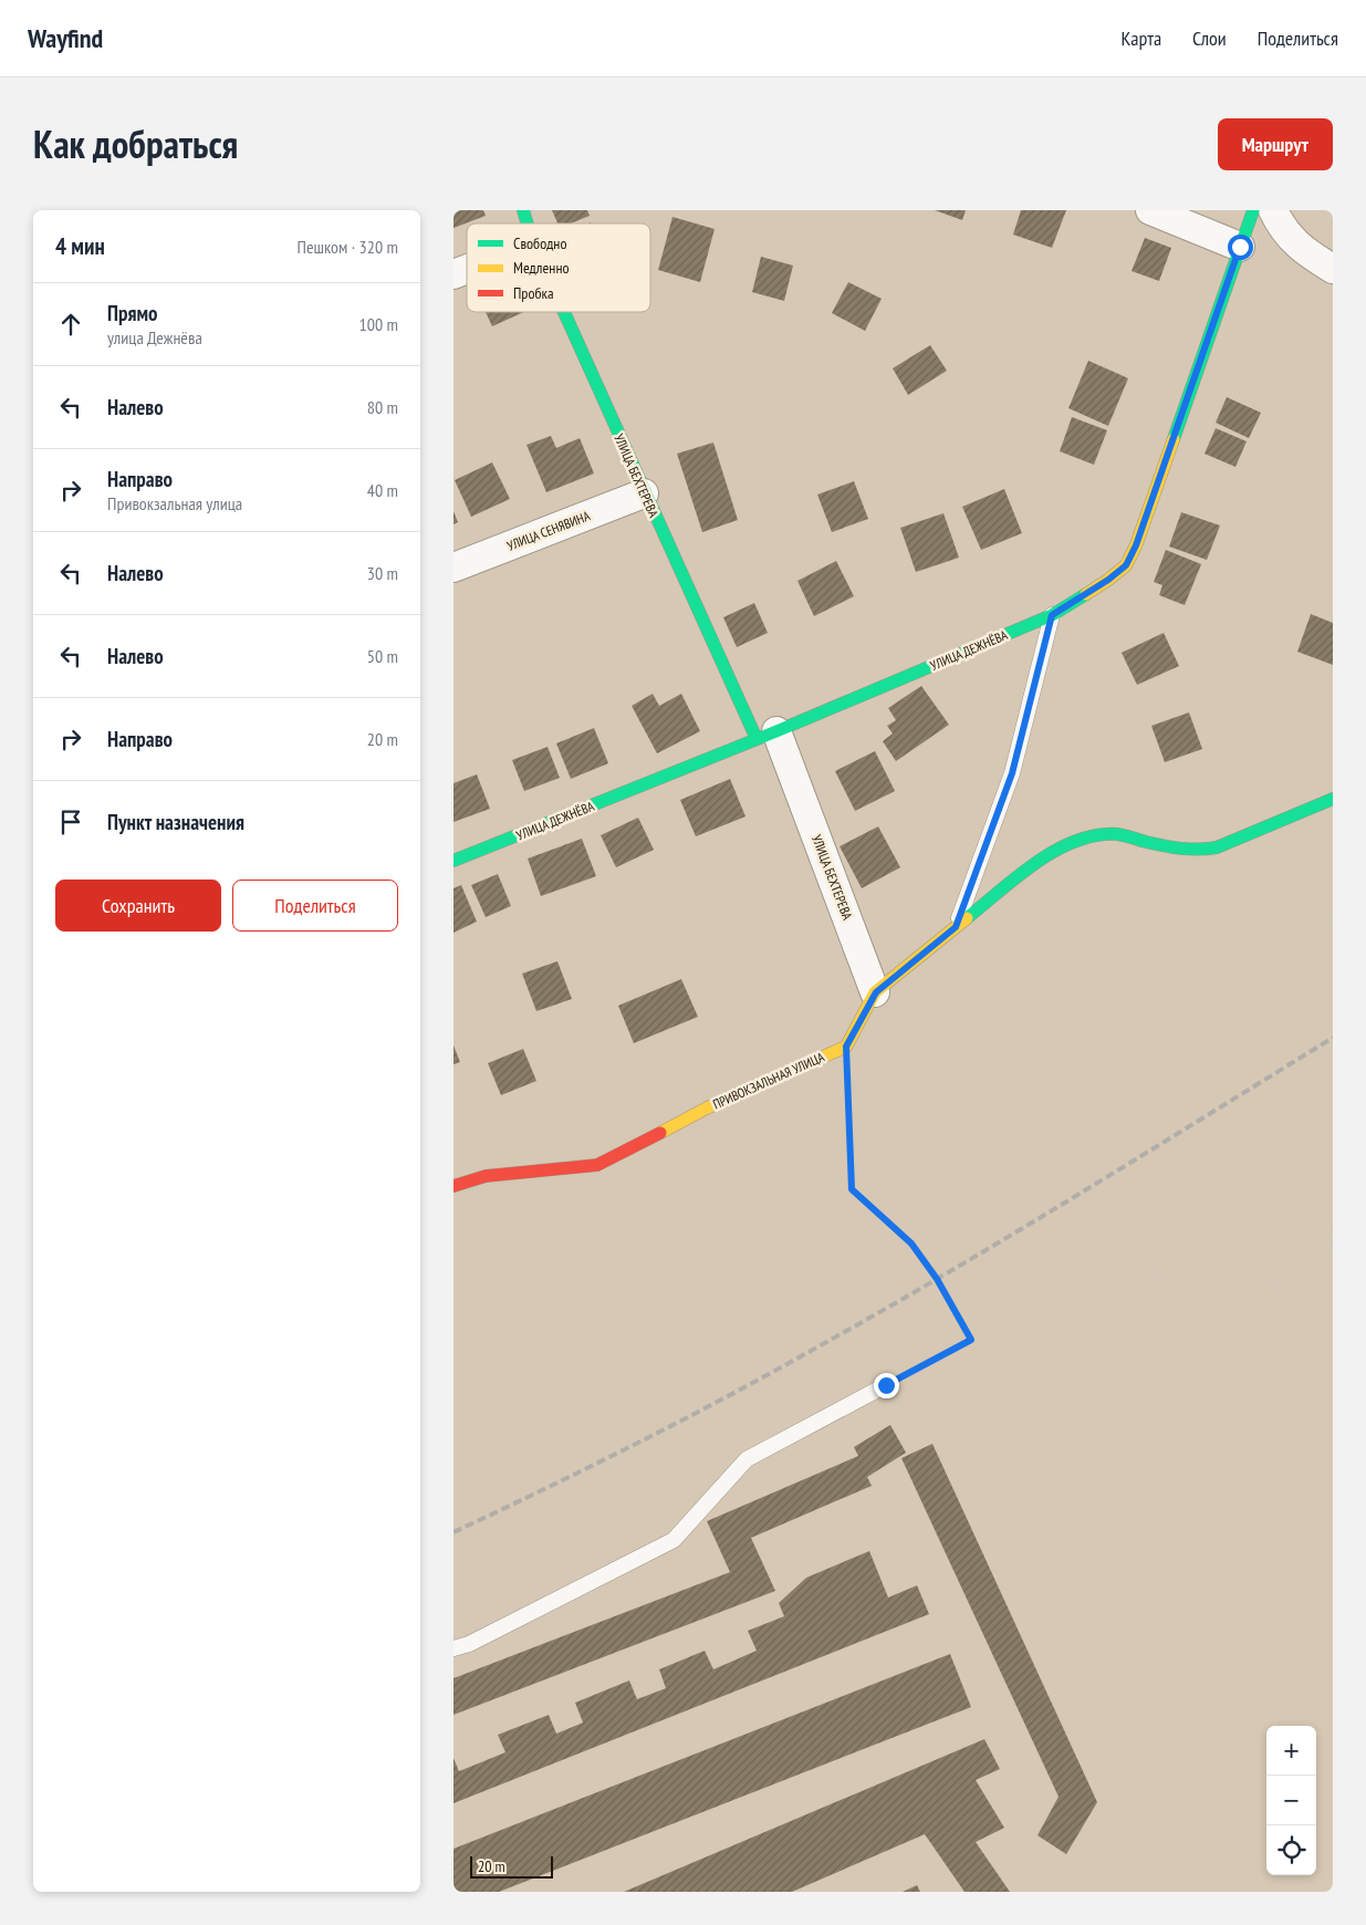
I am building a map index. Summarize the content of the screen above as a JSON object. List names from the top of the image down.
{
  "streets": {
    "street": [
      "УЛИЦА БЕХТЕРЕВА",
      "УЛИЦА СЕНЯВИНА",
      "УЛИЦА ДЕЖНЁВА",
      "ПРИВОКЗАЛЬНАЯ УЛИЦА"
    ]
  },
  "crossings": [
    ["УЛИЦА БЕХТЕРЕВА", "УЛИЦА СЕНЯВИНА"],
    ["УЛИЦА БЕХТЕРЕВА", "УЛИЦА ДЕЖНЁВА"]
  ],
  "legend": ["Свободно", "Медленно", "Пробка"],
  "scale_bar": "20 m",
  "page": {
    "header": "Wayfind",
    "nav": ["Карта", "Слои", "Поделиться"],
    "title": "Как добраться",
    "buttons": [
      "Маршрут",
      ["Сохранить", "Поделиться"]
    ],
    "heading": ["4 мин", "Пешком · 320 m"],
    "list": [
      ["Прямо", "улица Дежнёва", "100 m"],
      ["Налево", "80 m"],
      ["Направо", "Привокзальная улица", "40 m"],
      ["Налево", "30 m"],
      ["Налево", "50 m"],
      ["Направо", "20 m"],
      "Пункт назначения"
    ],
    "map_buttons": ["+", "−"],
    "scale": "20 m"
  }
}
